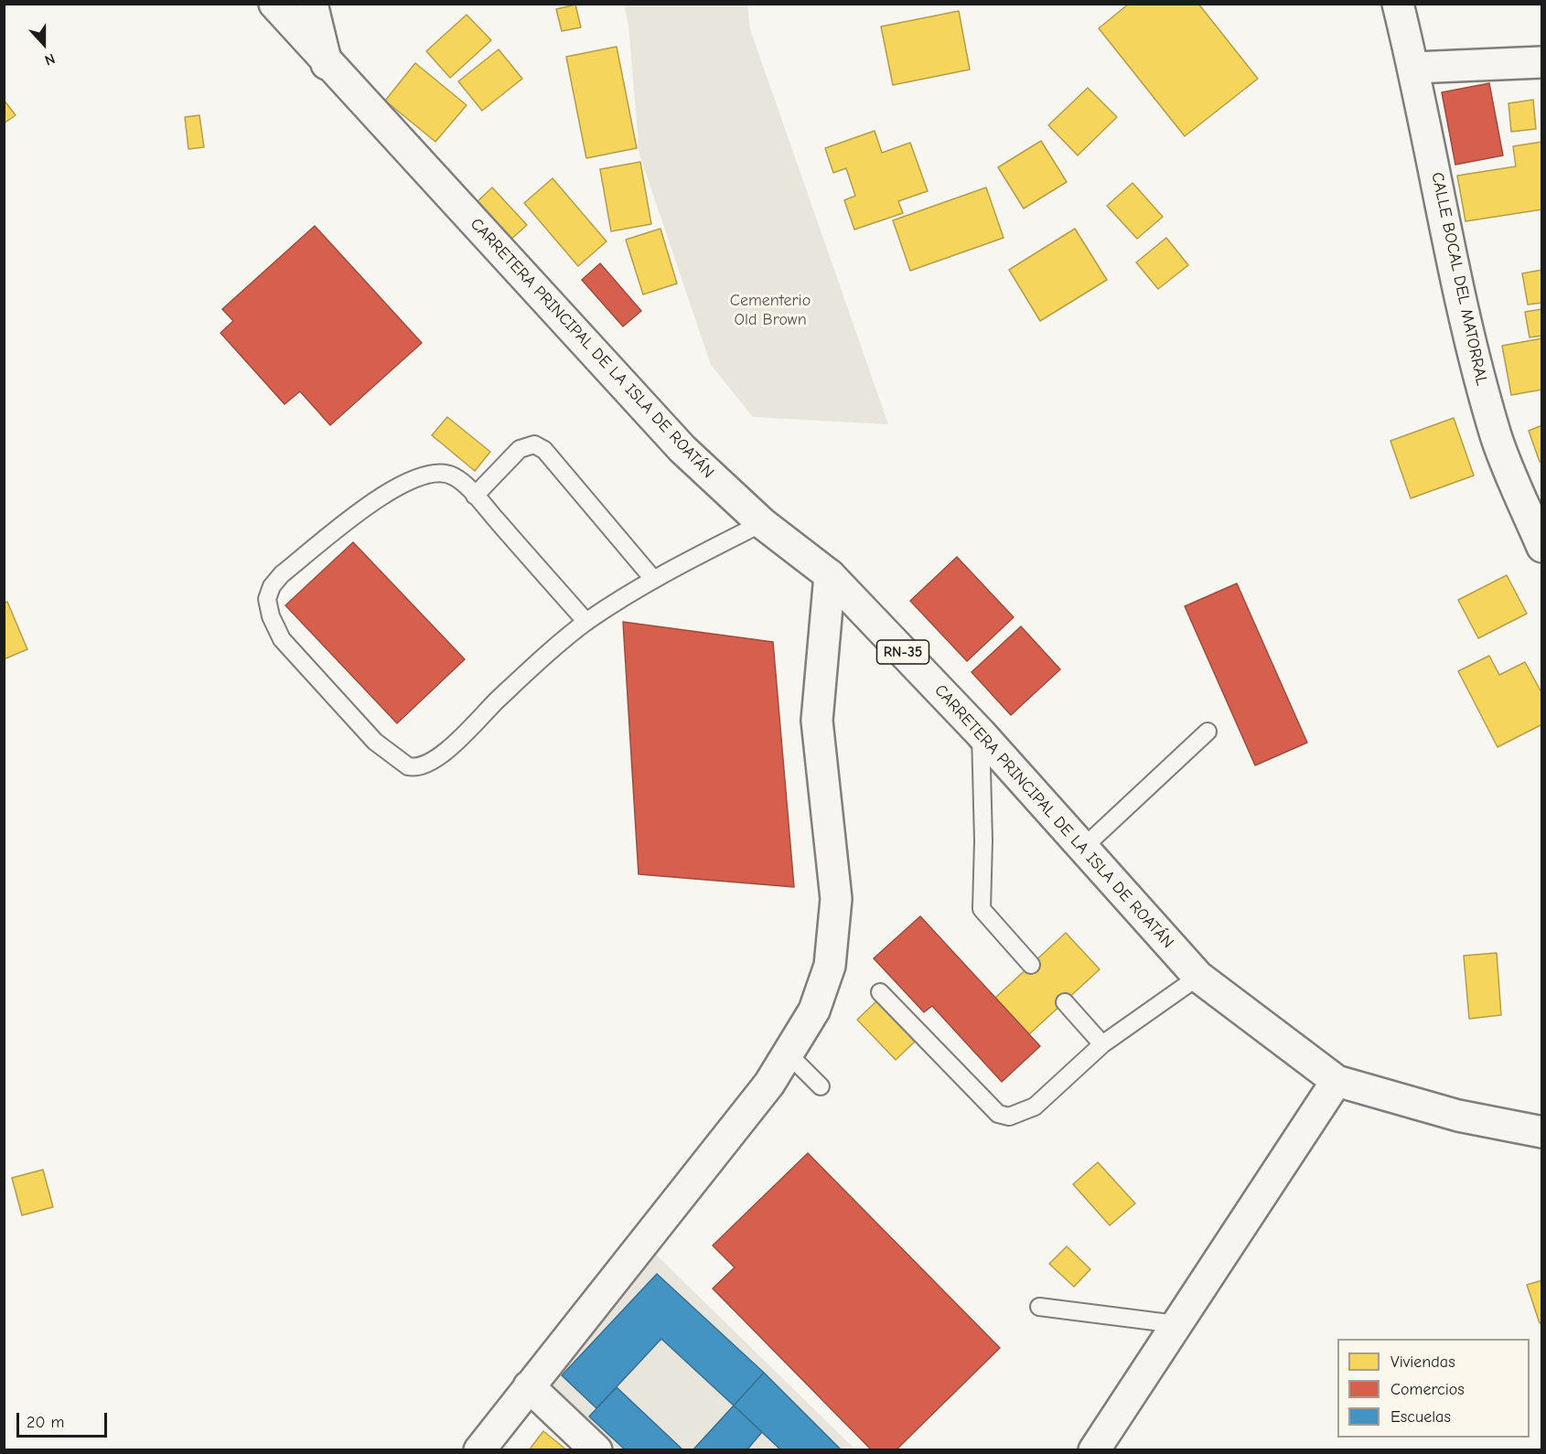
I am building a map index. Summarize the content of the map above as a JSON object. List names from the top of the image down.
{
  "streets": {
    "main road": ["CALLE BOCAL DEL MATORRAL", "CARRETERA PRINCIPAL DE LA ISLA DE ROATÁN", "RN-35"]
  },
  "parks": ["Cementerio Old Brown"],
  "legend": ["Viviendas", "Comercios", "Escuelas"],
  "scale_bar": "20 m",
  "north": "bottom"
}
